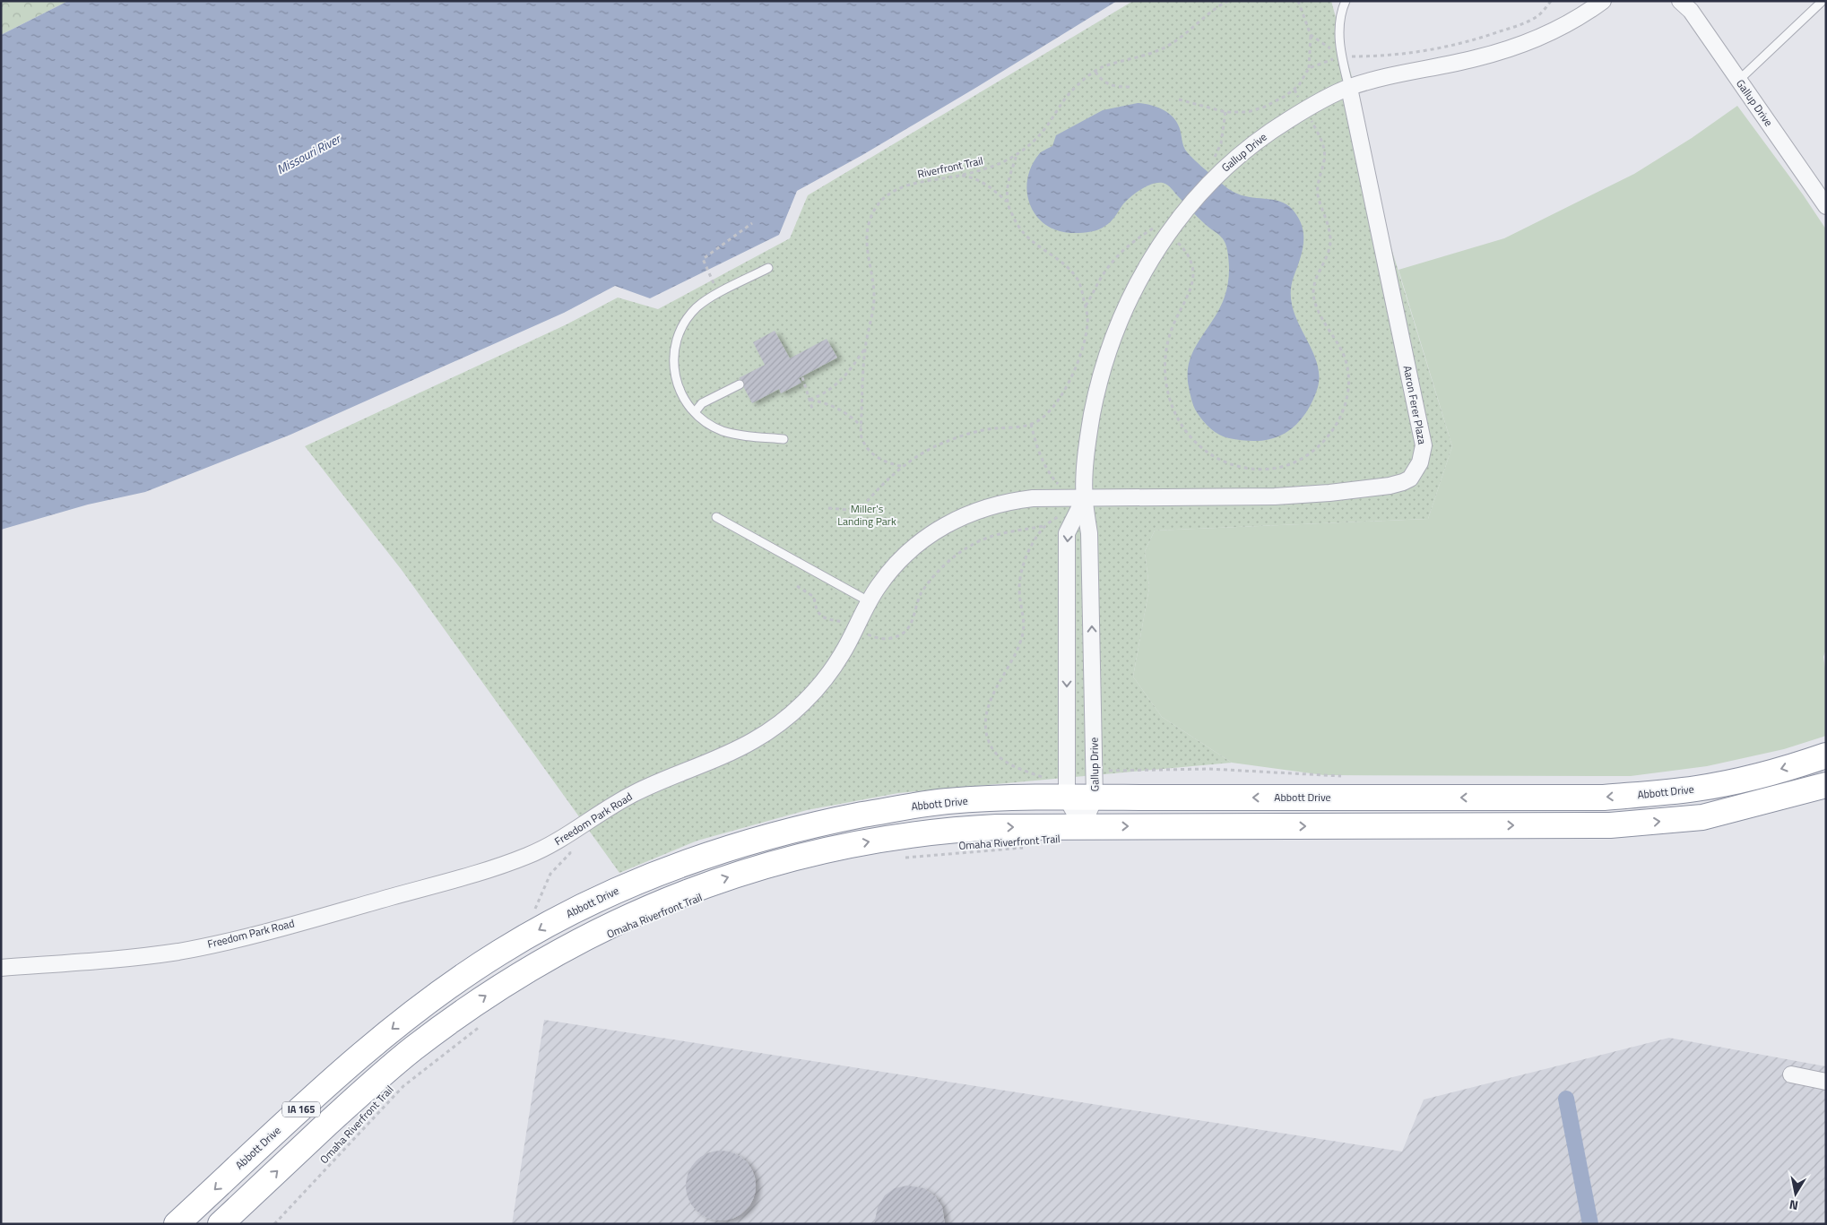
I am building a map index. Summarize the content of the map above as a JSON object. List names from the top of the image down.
{
  "streets": {
    "highway": ["Abbott Drive", "IA 165"],
    "street": ["Gallup Drive", "Aaron Ferer Plaza", "Freedom Park Road"],
    "path": ["Riverfront Trail", "Omaha Riverfront Trail"]
  },
  "crossings": [
    ["Gallup Drive", "Aaron Ferer Plaza"],
    ["Gallup Drive", "Abbott Drive"],
    ["Gallup Drive", "Freedom Park Road"],
    ["Gallup Drive", "IA 165"],
    ["Aaron Ferer Plaza", "Freedom Park Road"]
  ],
  "water": ["Missouri River"],
  "parks": ["Miller's Landing Park"],
  "north": "bottom"
}
